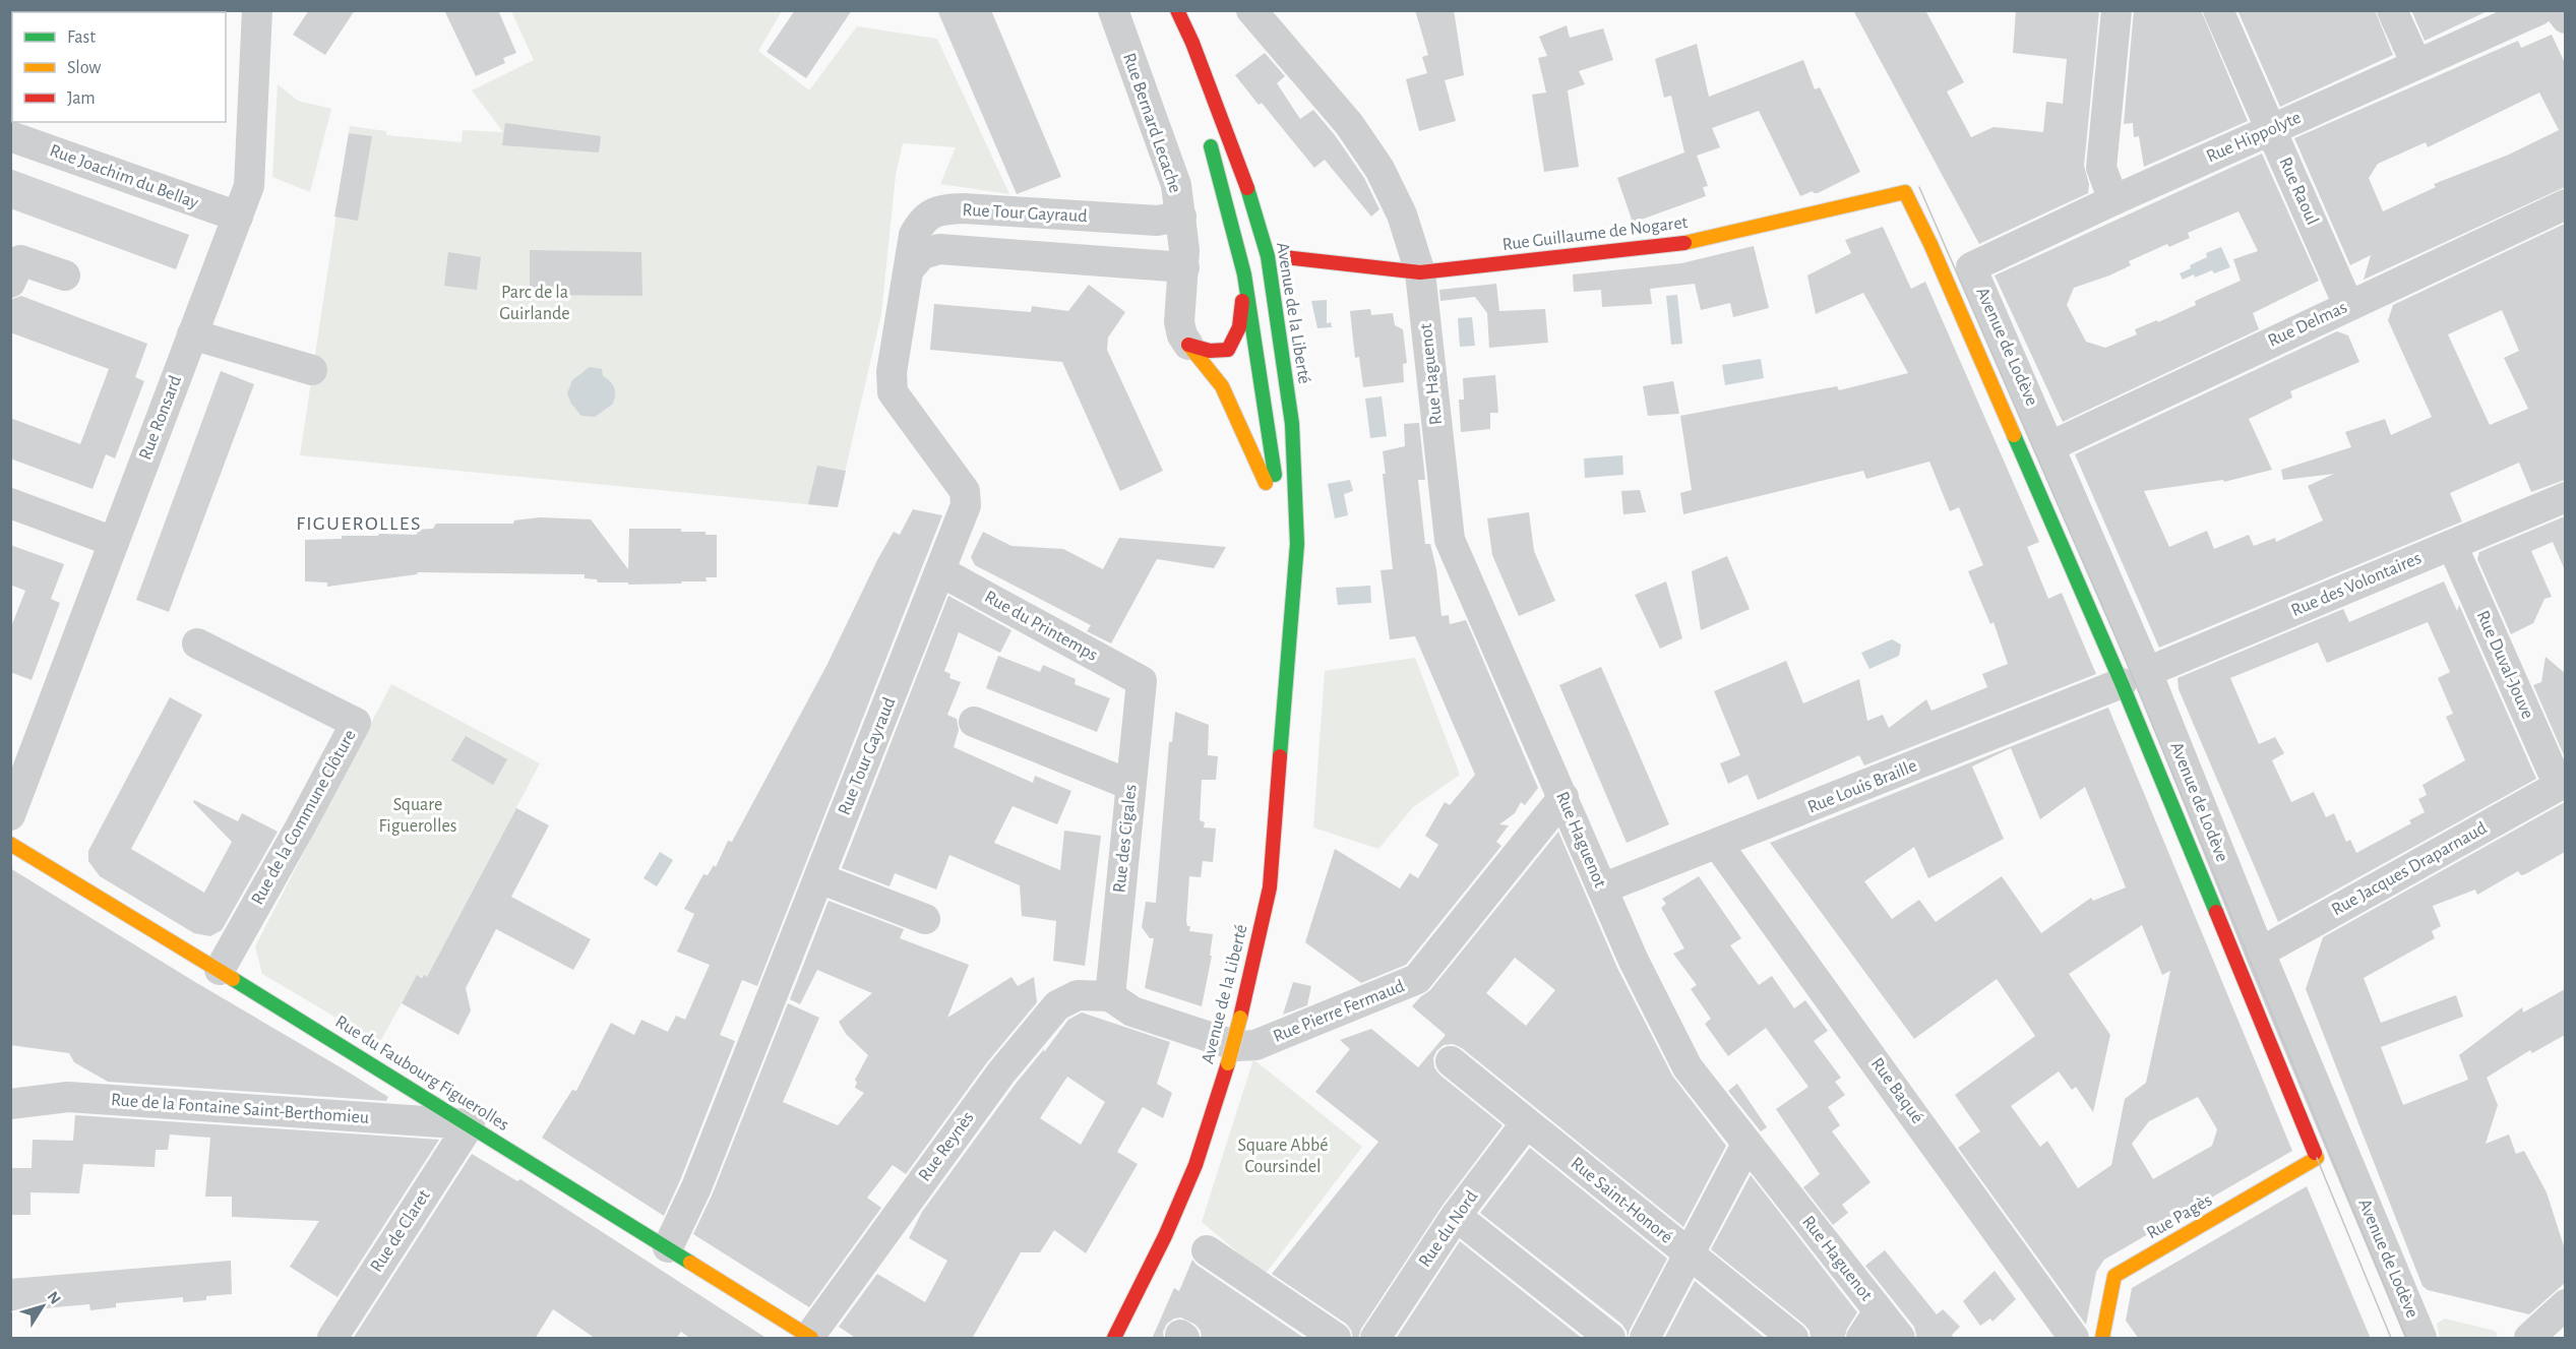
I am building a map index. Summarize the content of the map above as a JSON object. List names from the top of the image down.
{
  "streets": {
    "street": [
      "Rue Bernard Lecache",
      "Rue Hippolyte",
      "Rue Joachim du Bellay",
      "Rue Raoul",
      "Rue Tour Gayraud",
      "Rue Guillaume de Nogaret",
      "Avenue de la Liberté",
      "Rue Delmas",
      "Avenue de Lodève",
      "Rue Haguenot",
      "Rue Ronsard",
      "Rue des Volontaires",
      "Rue du Printemps",
      "Rue Duval-Jouve",
      "Rue Louis Braille",
      "Rue de la Commune Clôture",
      "Rue des Cigales",
      "Rue Jacques Draparnaud",
      "Rue Pierre Fermaud",
      "Rue du Faubourg Figuerolles",
      "Rue Baqué",
      "Rue de la Fontaine Saint-Berthomieu",
      "Rue Reynès",
      "Rue Saint-Honoré",
      "Rue Pagès",
      "Rue du Nord",
      "Rue de Claret"
    ]
  },
  "crossings": [
    ["Rue Bernard Lecache", "Rue Tour Gayraud"],
    ["Rue Hippolyte", "Rue Raoul"],
    ["Rue Hippolyte", "Avenue de Lodève"],
    ["Rue Joachim du Bellay", "Rue Ronsard"],
    ["Rue Raoul", "Rue Delmas"],
    ["Rue Tour Gayraud", "Rue du Printemps"],
    ["Rue Tour Gayraud", "Rue du Faubourg Figuerolles"],
    ["Rue Guillaume de Nogaret", "Avenue de Lodève"],
    ["Rue Guillaume de Nogaret", "Rue Haguenot"],
    ["Rue Guillaume de Nogaret", "Rue des Volontaires"],
    ["Rue Guillaume de Nogaret", "Rue Louis Braille"],
    ["Rue Guillaume de Nogaret", "Rue Pagès"],
    ["Rue Delmas", "Avenue de Lodève"],
    ["Avenue de Lodève", "Rue des Volontaires"],
    ["Avenue de Lodève", "Rue Louis Braille"],
    ["Avenue de Lodève", "Rue Jacques Draparnaud"],
    ["Avenue de Lodève", "Rue Pagès"],
    ["Rue Haguenot", "Rue Louis Braille"],
    ["Rue Haguenot", "Rue Pierre Fermaud"],
    ["Rue des Volontaires", "Rue Duval-Jouve"],
    ["Rue des Volontaires", "Rue Louis Braille"],
    ["Rue des Volontaires", "Rue Pagès"],
    ["Rue du Printemps", "Rue des Cigales"],
    ["Rue Duval-Jouve", "Rue Jacques Draparnaud"],
    ["Rue Louis Braille", "Rue Baqué"],
    ["Rue Louis Braille", "Rue Pagès"],
    ["Rue de la Commune Clôture", "Rue du Faubourg Figuerolles"],
    ["Rue des Cigales", "Rue Pierre Fermaud"],
    ["Rue des Cigales", "Rue Reynès"],
    ["Rue Pierre Fermaud", "Rue Reynès"],
    ["Rue du Faubourg Figuerolles", "Rue de la Fontaine Saint-Berthomieu"],
    ["Rue du Faubourg Figuerolles", "Rue Reynès"],
    ["Rue du Faubourg Figuerolles", "Rue de Claret"],
    ["Rue de la Fontaine Saint-Berthomieu", "Rue de Claret"],
    ["Rue Saint-Honoré", "Rue du Nord"]
  ],
  "districts": ["FIGUEROLLES"],
  "parks": ["Parc de la Guirlande", "Square Figuerolles", "Square Abbé Coursindel"],
  "legend": ["Fast", "Slow", "Jam"],
  "north": "top right"
}
